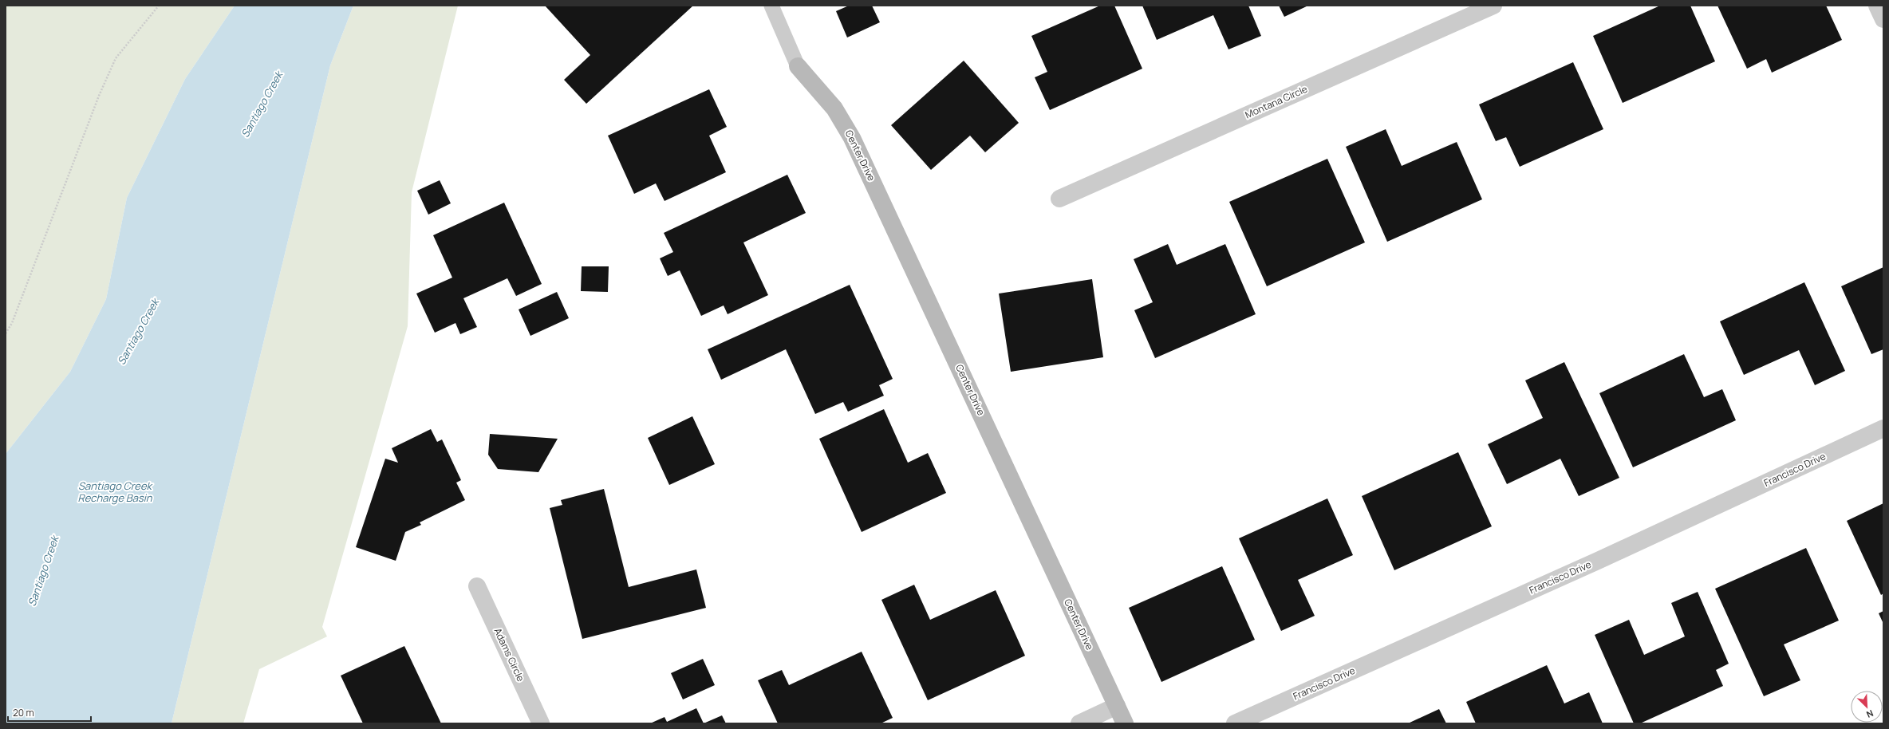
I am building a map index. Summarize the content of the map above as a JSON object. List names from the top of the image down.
{
  "streets": {
    "street": [
      "Montana Circle",
      "Center Drive",
      "Francisco Drive",
      "Adams Circle"
    ]
  },
  "water": ["Santiago Creek", "Santiago Creek Recharge Basin"],
  "scale_bar": "20 m",
  "north": "bottom right"
}
